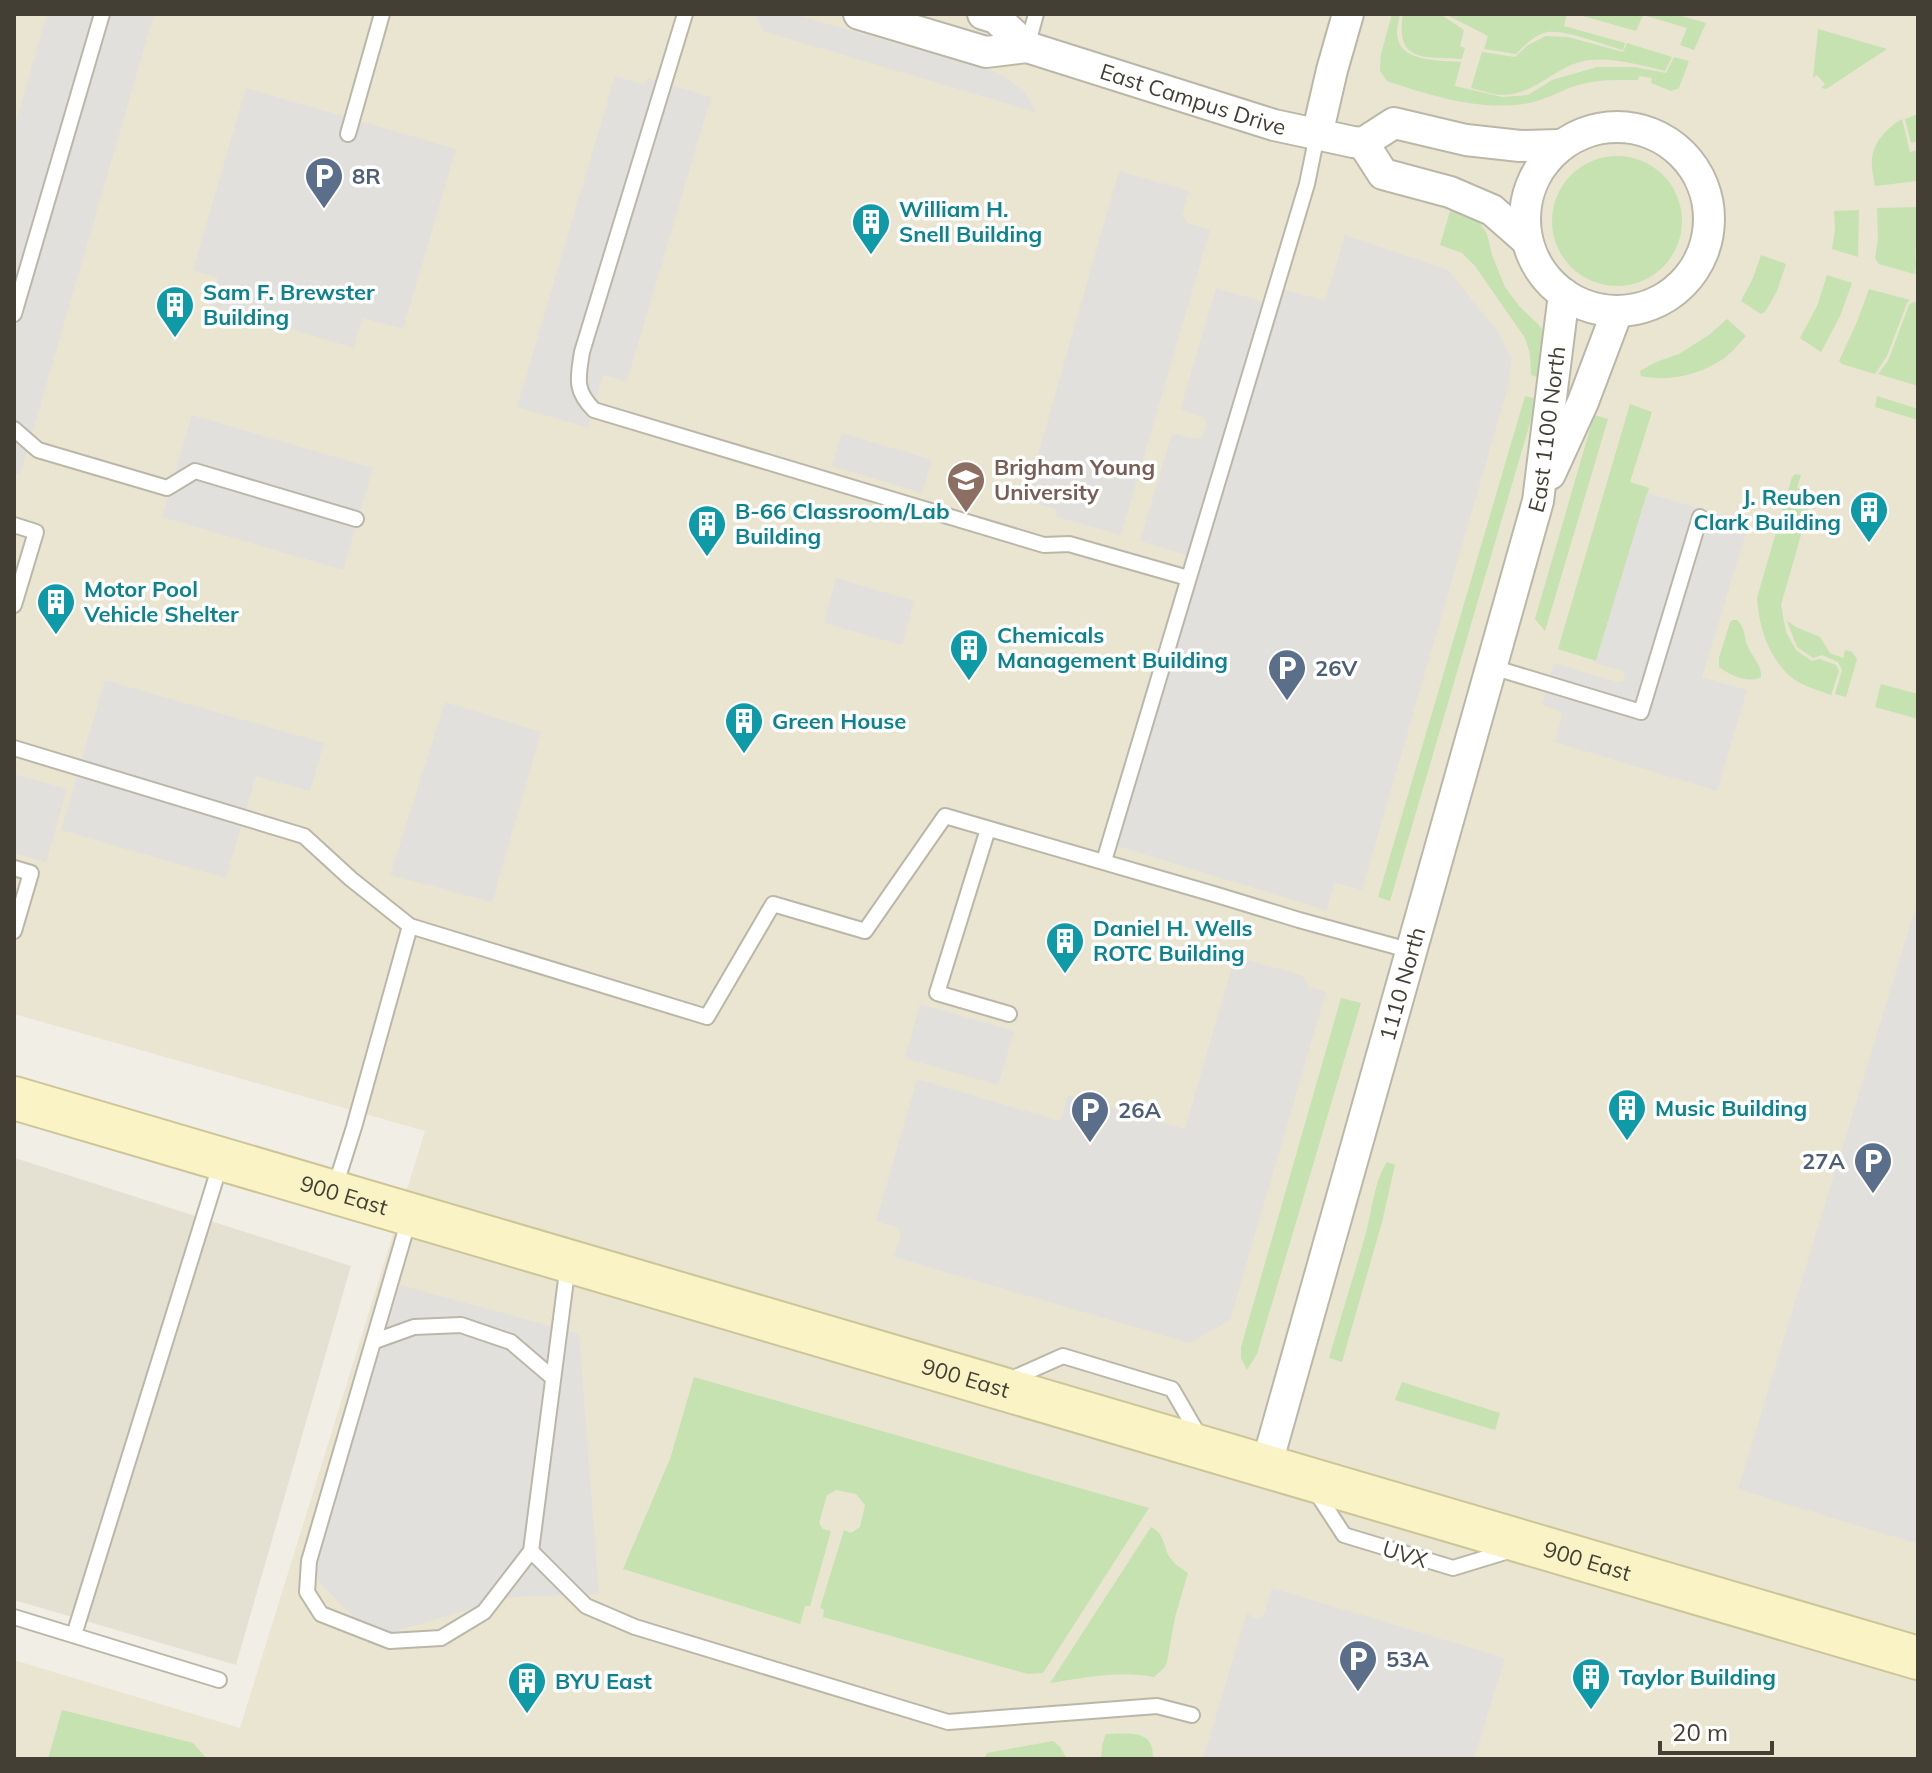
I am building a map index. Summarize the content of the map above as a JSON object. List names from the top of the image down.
{
  "streets": {
    "main road": ["900 East"],
    "street": ["East Campus Drive", "East 1100 North", "1110 North"]
  },
  "crossings": [
    ["East 1100 North", "1110 North"],
    ["1110 North", "900 East"]
  ],
  "places": {
    "parking": [
      "8R",
      "26V",
      "26A",
      "27A",
      "53A"
    ],
    "building": [
      "William H. Snell Building",
      "Sam F. Brewster Building",
      "J. Reuben Clark Building",
      "B-66 Classroom/Lab Building",
      "Motor Pool Vehicle Shelter",
      "Chemicals Management Building",
      "Green House",
      "Daniel H. Wells ROTC Building",
      "Music Building",
      "Taylor Building",
      "BYU East"
    ],
    "school or university": ["Brigham Young University"]
  },
  "scale_bar": "20 m"
}
